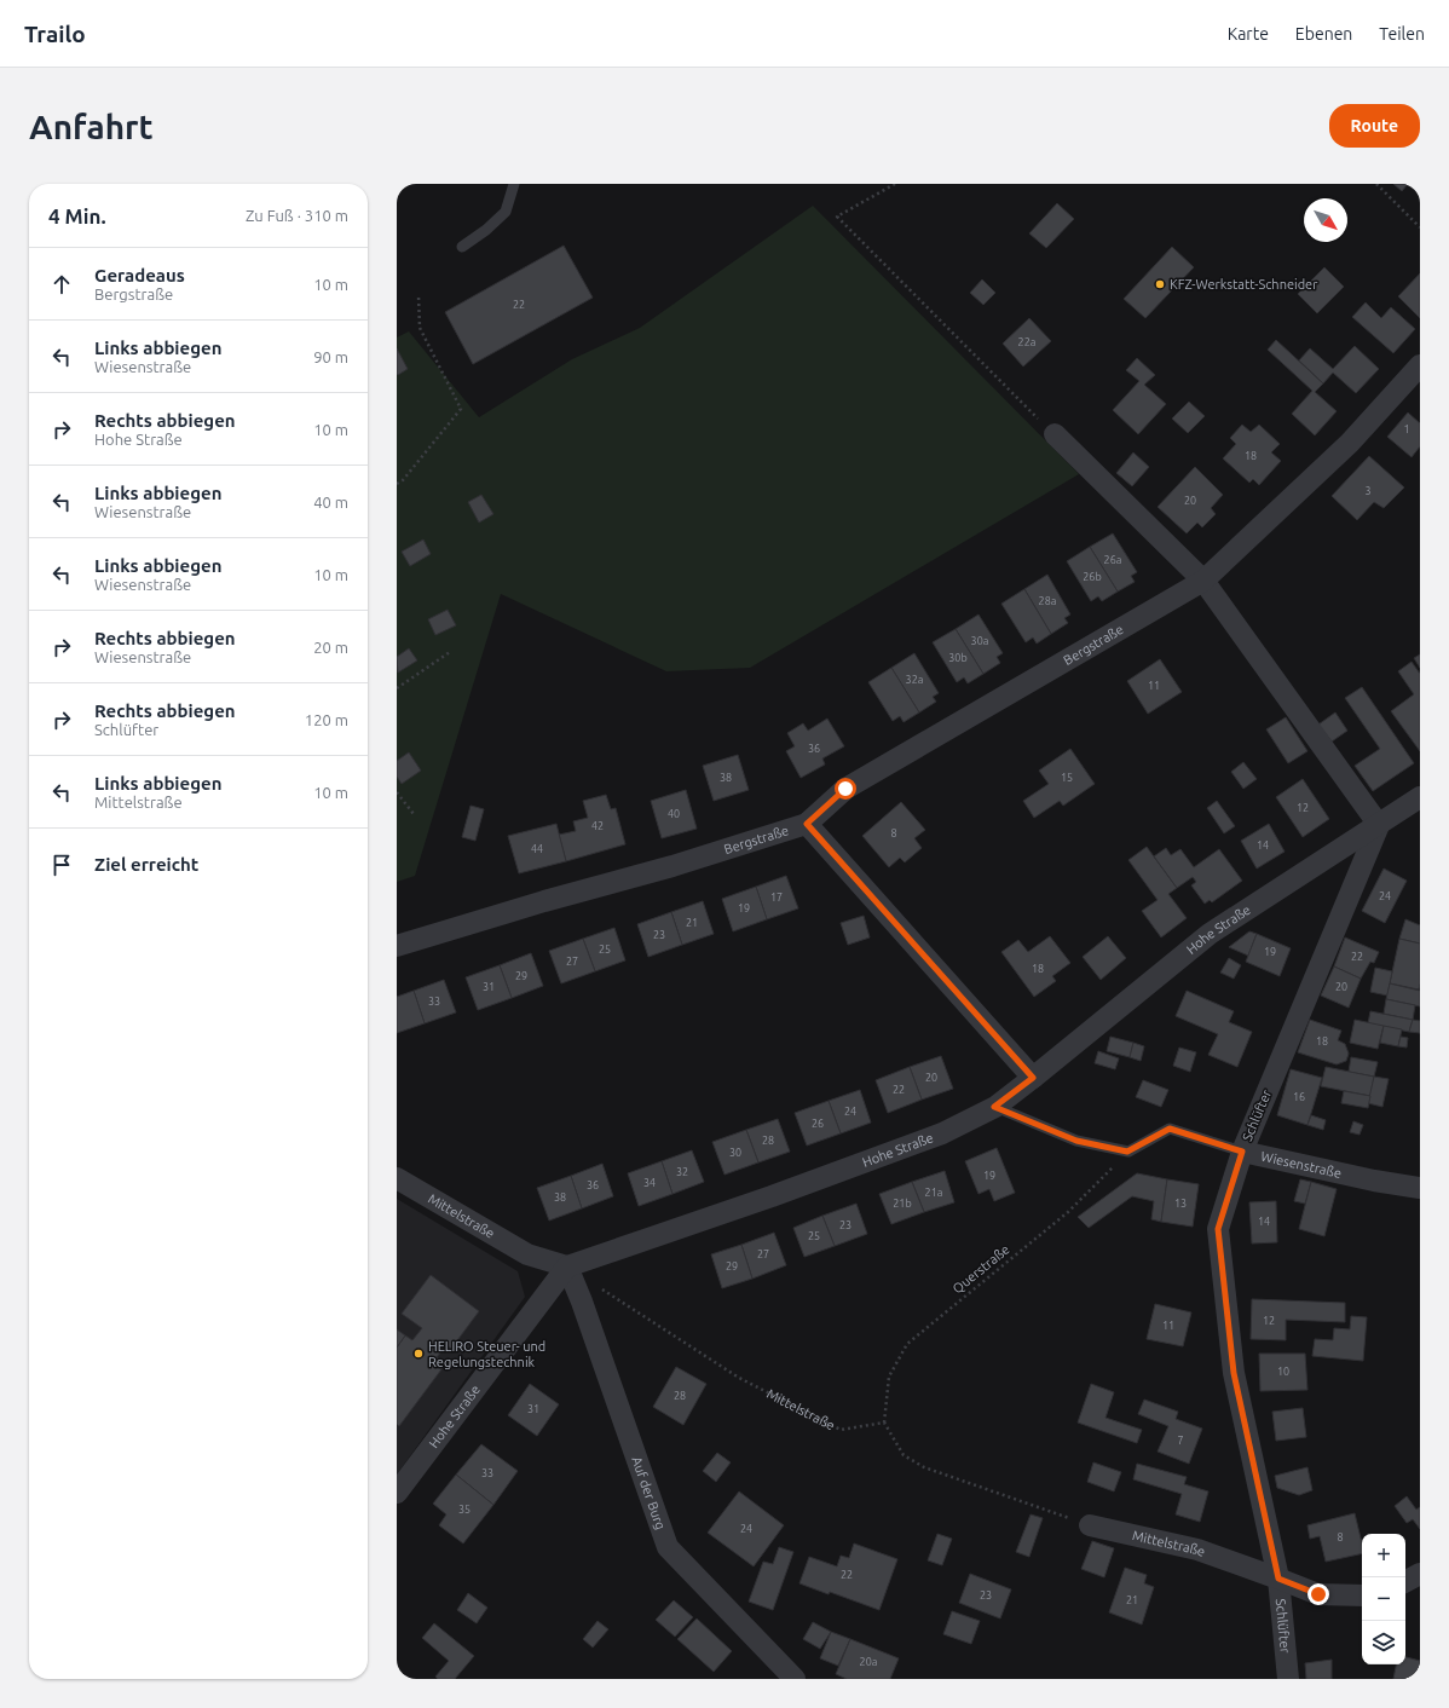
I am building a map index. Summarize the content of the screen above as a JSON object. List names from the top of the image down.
{
  "streets": {
    "street": [
      "Bergstraße",
      "Hohe Straße",
      "Schlüfter",
      "Wiesenstraße",
      "Mittelstraße",
      "Auf der Burg"
    ],
    "path": ["Querstraße"]
  },
  "crossings": [
    ["Hohe Straße", "Schlüfter"],
    ["Hohe Straße", "Mittelstraße"],
    ["Hohe Straße", "Auf der Burg"],
    ["Schlüfter", "Wiesenstraße"],
    ["Schlüfter", "Mittelstraße"],
    ["Wiesenstraße", "Querstraße"],
    ["Mittelstraße", "Querstraße"],
    ["Mittelstraße", "Auf der Burg"]
  ],
  "places": ["KFZ-Werkstatt-Schneider", "HELIRO Steuer- und Regelungstechnik"],
  "house_numbers": [
    "22",
    "22a",
    "1",
    "18",
    "3",
    "20",
    "26a",
    "26b",
    "28a",
    "30a",
    "30b",
    "32a",
    "11",
    "36",
    "38",
    "15",
    "12",
    "40",
    "42",
    "8",
    "14",
    "44",
    "24",
    "17",
    "19",
    "21",
    "23",
    "25",
    "19",
    "22",
    "27",
    "18",
    "29",
    "31",
    "20",
    "33",
    "18",
    "20",
    "22",
    "16",
    "24",
    "26",
    "28",
    "30",
    "32",
    "19",
    "34",
    "36",
    "21a",
    "38",
    "21b",
    "13",
    "14",
    "23",
    "25",
    "27",
    "29",
    "12",
    "11",
    "10",
    "28",
    "31",
    "7",
    "33",
    "35",
    "24",
    "8",
    "22",
    "23",
    "21",
    "20a"
  ],
  "north": "bottom right",
  "page": {
    "header": "Trailo",
    "nav": ["Karte", "Ebenen", "Teilen"],
    "buttons": "Route",
    "title": "Anfahrt",
    "heading": ["4 Min.", "Zu Fuß · 310 m"],
    "list": [
      ["Geradeaus", "Bergstraße", "10 m"],
      ["Links abbiegen", "Wiesenstraße", "90 m"],
      ["Rechts abbiegen", "Hohe Straße", "10 m"],
      ["Links abbiegen", "Wiesenstraße", "40 m"],
      ["Links abbiegen", "Wiesenstraße", "10 m"],
      ["Rechts abbiegen", "Wiesenstraße", "20 m"],
      ["Rechts abbiegen", "Schlüfter", "120 m"],
      ["Links abbiegen", "Mittelstraße", "10 m"],
      "Ziel erreicht"
    ],
    "map_buttons": ["+", "−"]
  }
}
